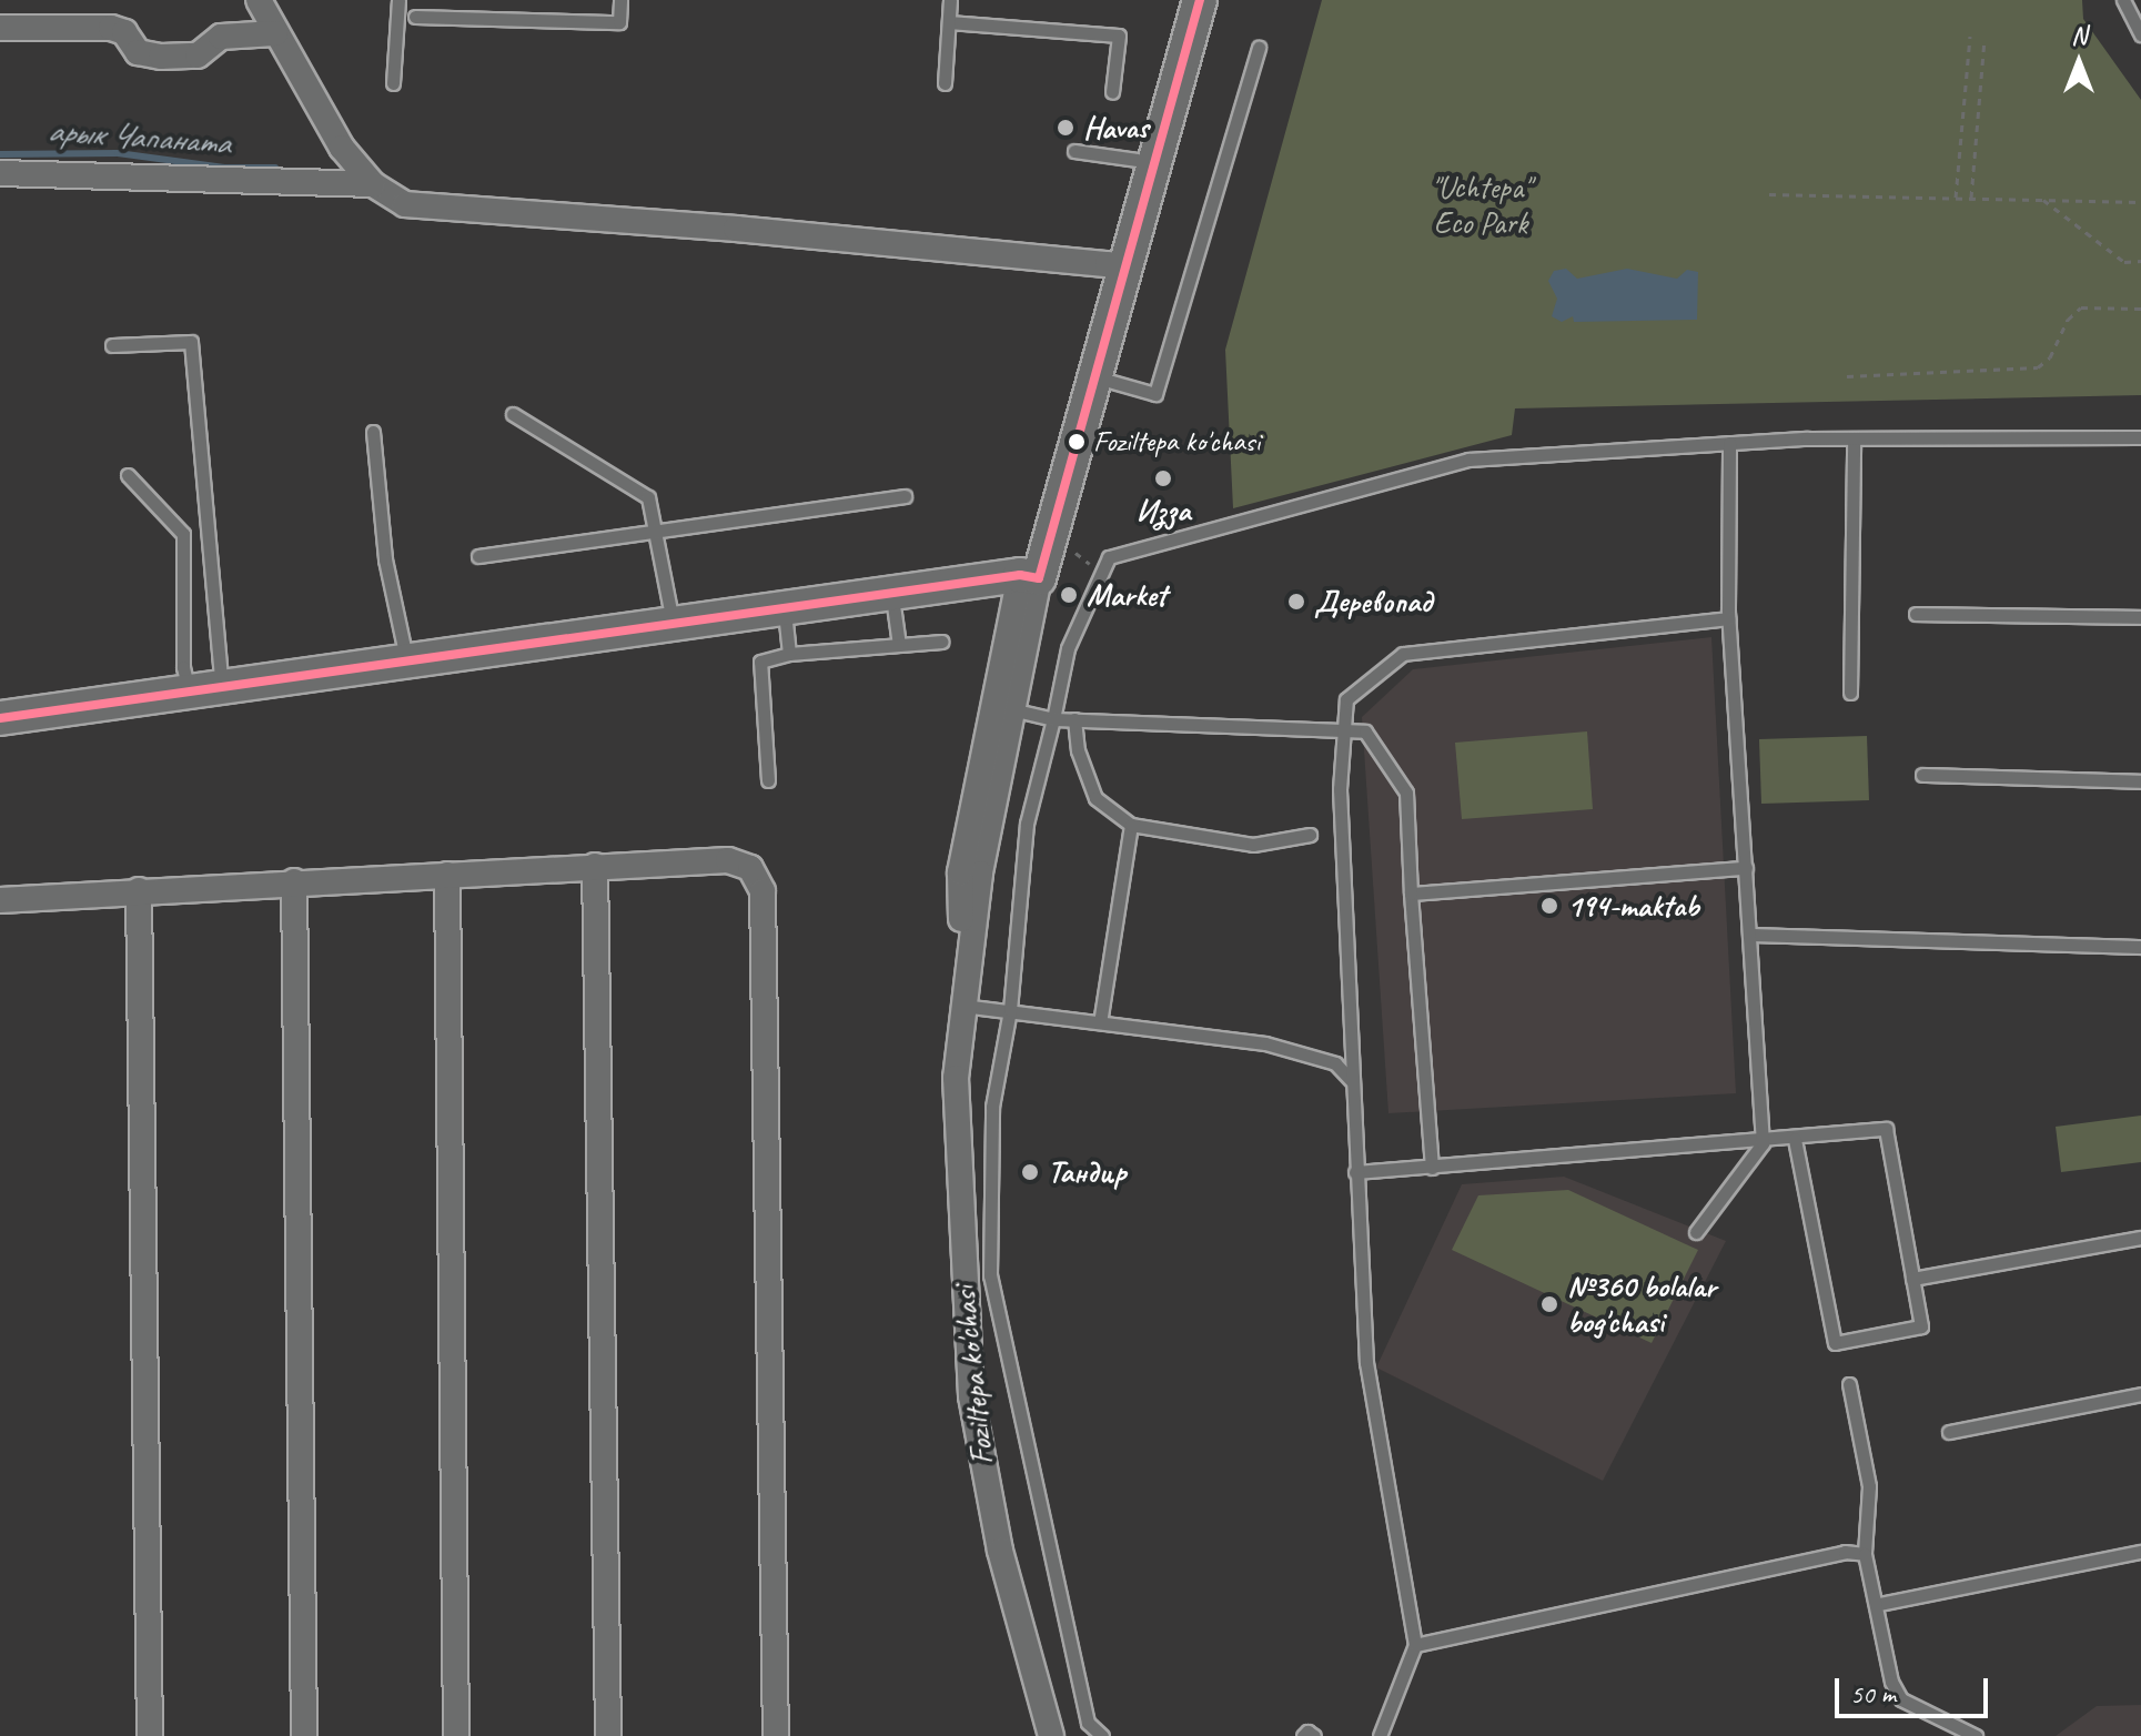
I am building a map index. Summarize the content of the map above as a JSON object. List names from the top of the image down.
{
  "streets": {
    "main road": ["Foziltepa ko'chasi"]
  },
  "water": ["арык Чапаната"],
  "parks": ["\"Uchtepa\" Eco Park"],
  "places": [
    "Havas",
    "Foziltepa ko'chasi",
    "Изза",
    "Market",
    "Деревопад",
    "194-maktab",
    "Тандир",
    "№360 bolalar bog'chasi"
  ],
  "scale_bar": "50 m",
  "north": "top"
}
